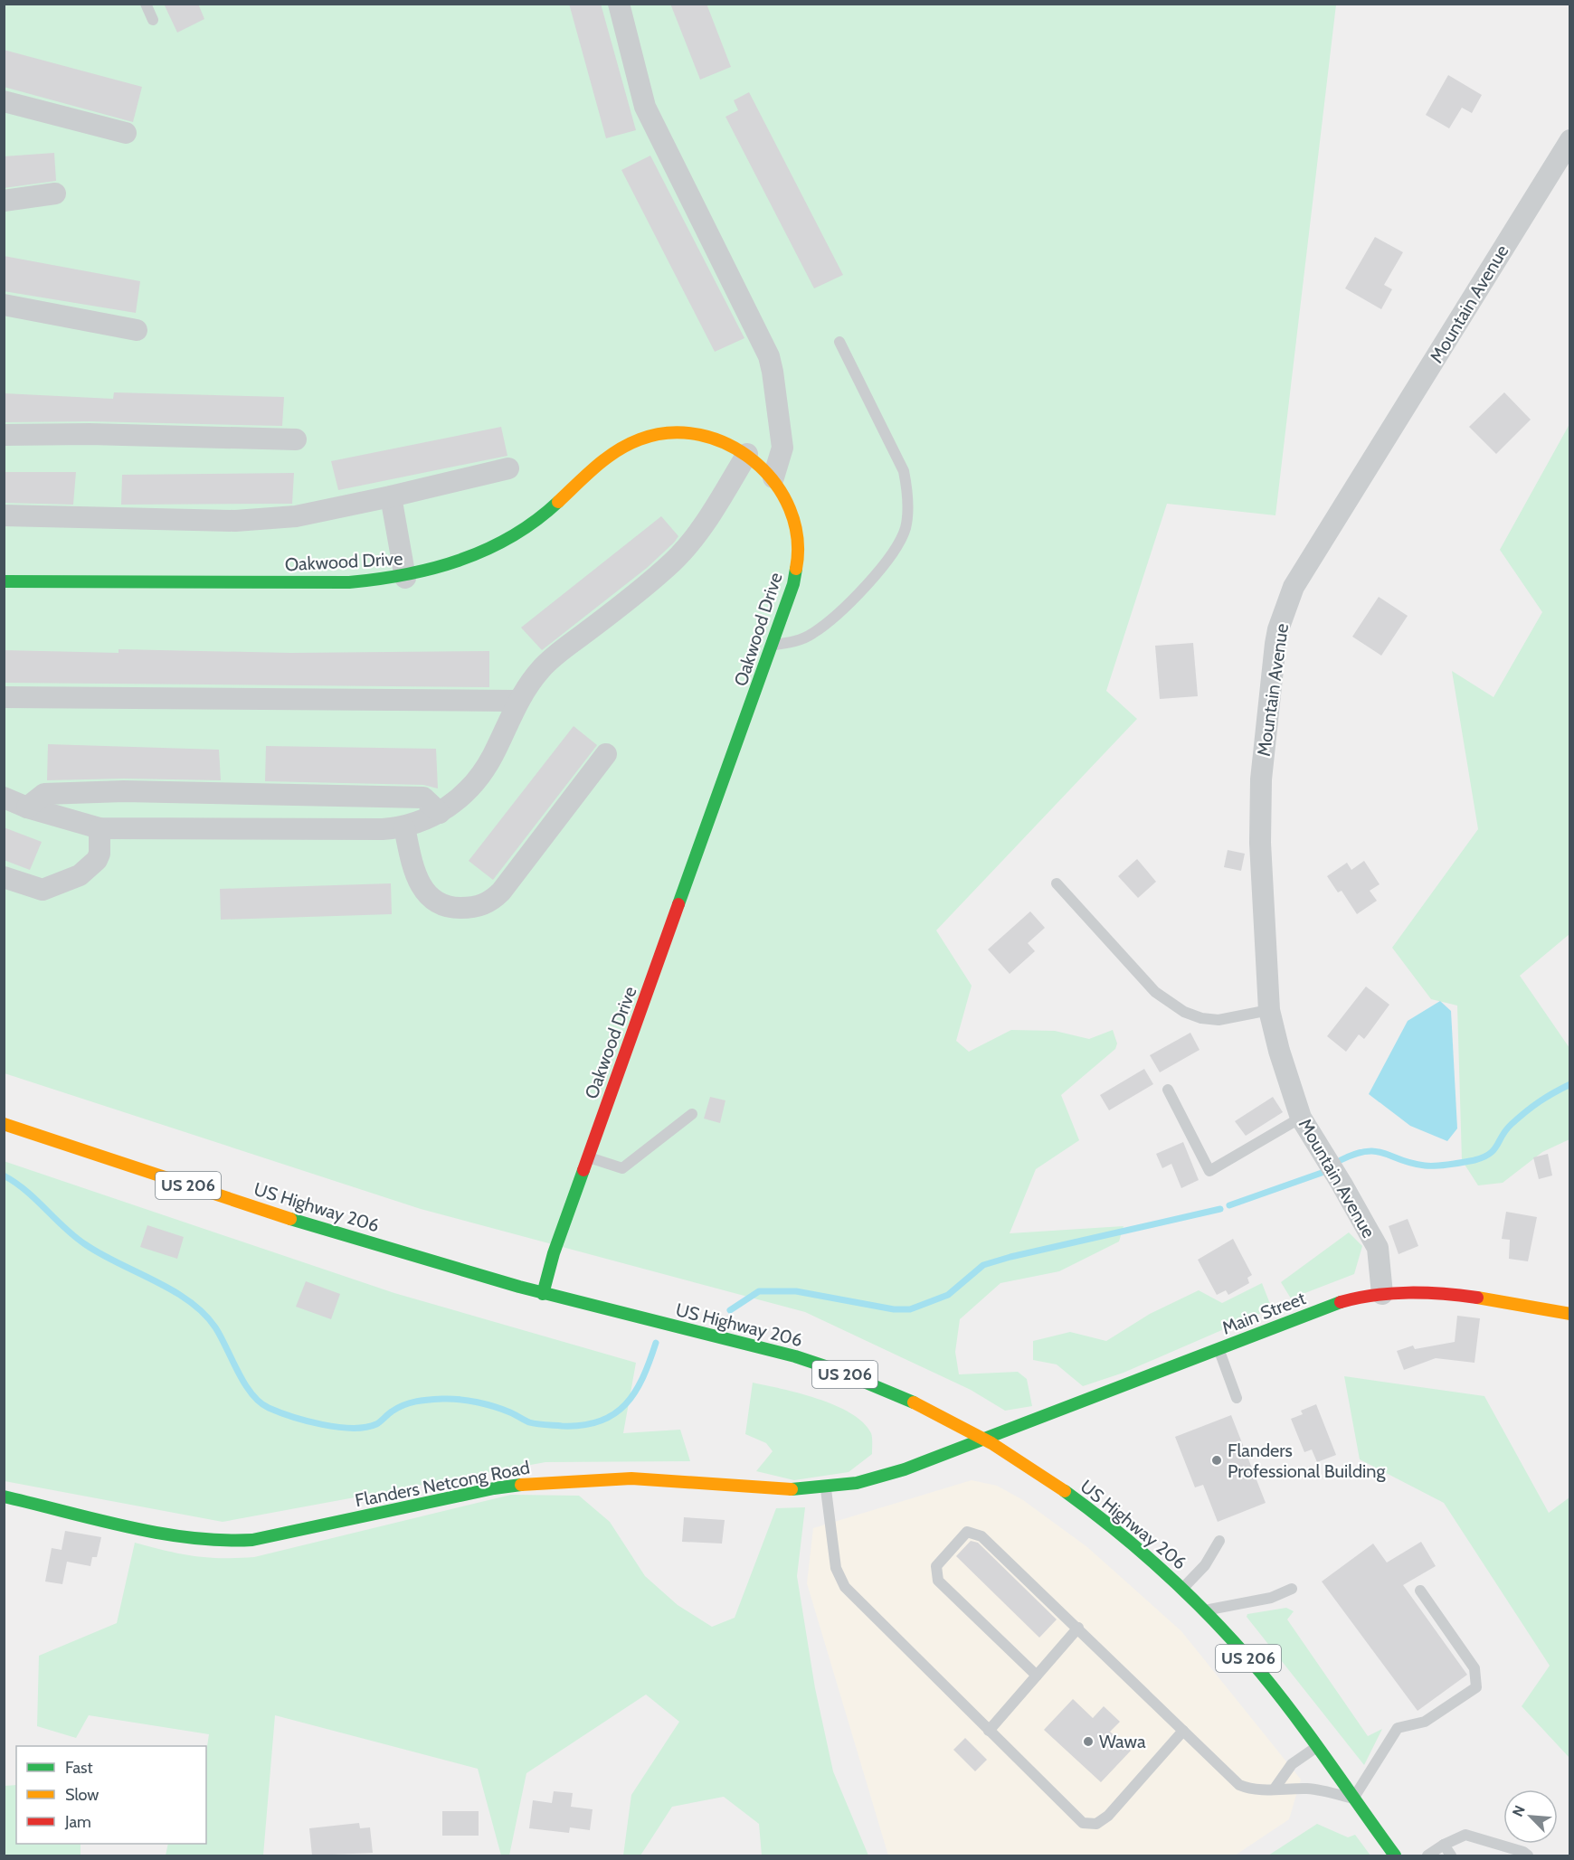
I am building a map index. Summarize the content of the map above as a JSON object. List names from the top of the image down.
{
  "streets": {
    "main road": [
      "Oakwood Drive",
      "US 206",
      "US Highway 206",
      "Main Street",
      "Flanders Netcong Road"
    ],
    "street": ["Mountain Avenue"]
  },
  "crossings": [
    ["Mountain Avenue", "Main Street"],
    ["Oakwood Drive", "US Highway 206"],
    ["US Highway 206", "Main Street"],
    ["US Highway 206", "Flanders Netcong Road"],
    ["Main Street", "Flanders Netcong Road"]
  ],
  "places": ["Flanders Professional Building", "Wawa"],
  "legend": ["Fast", "Slow", "Jam"],
  "north": "top left"
}
